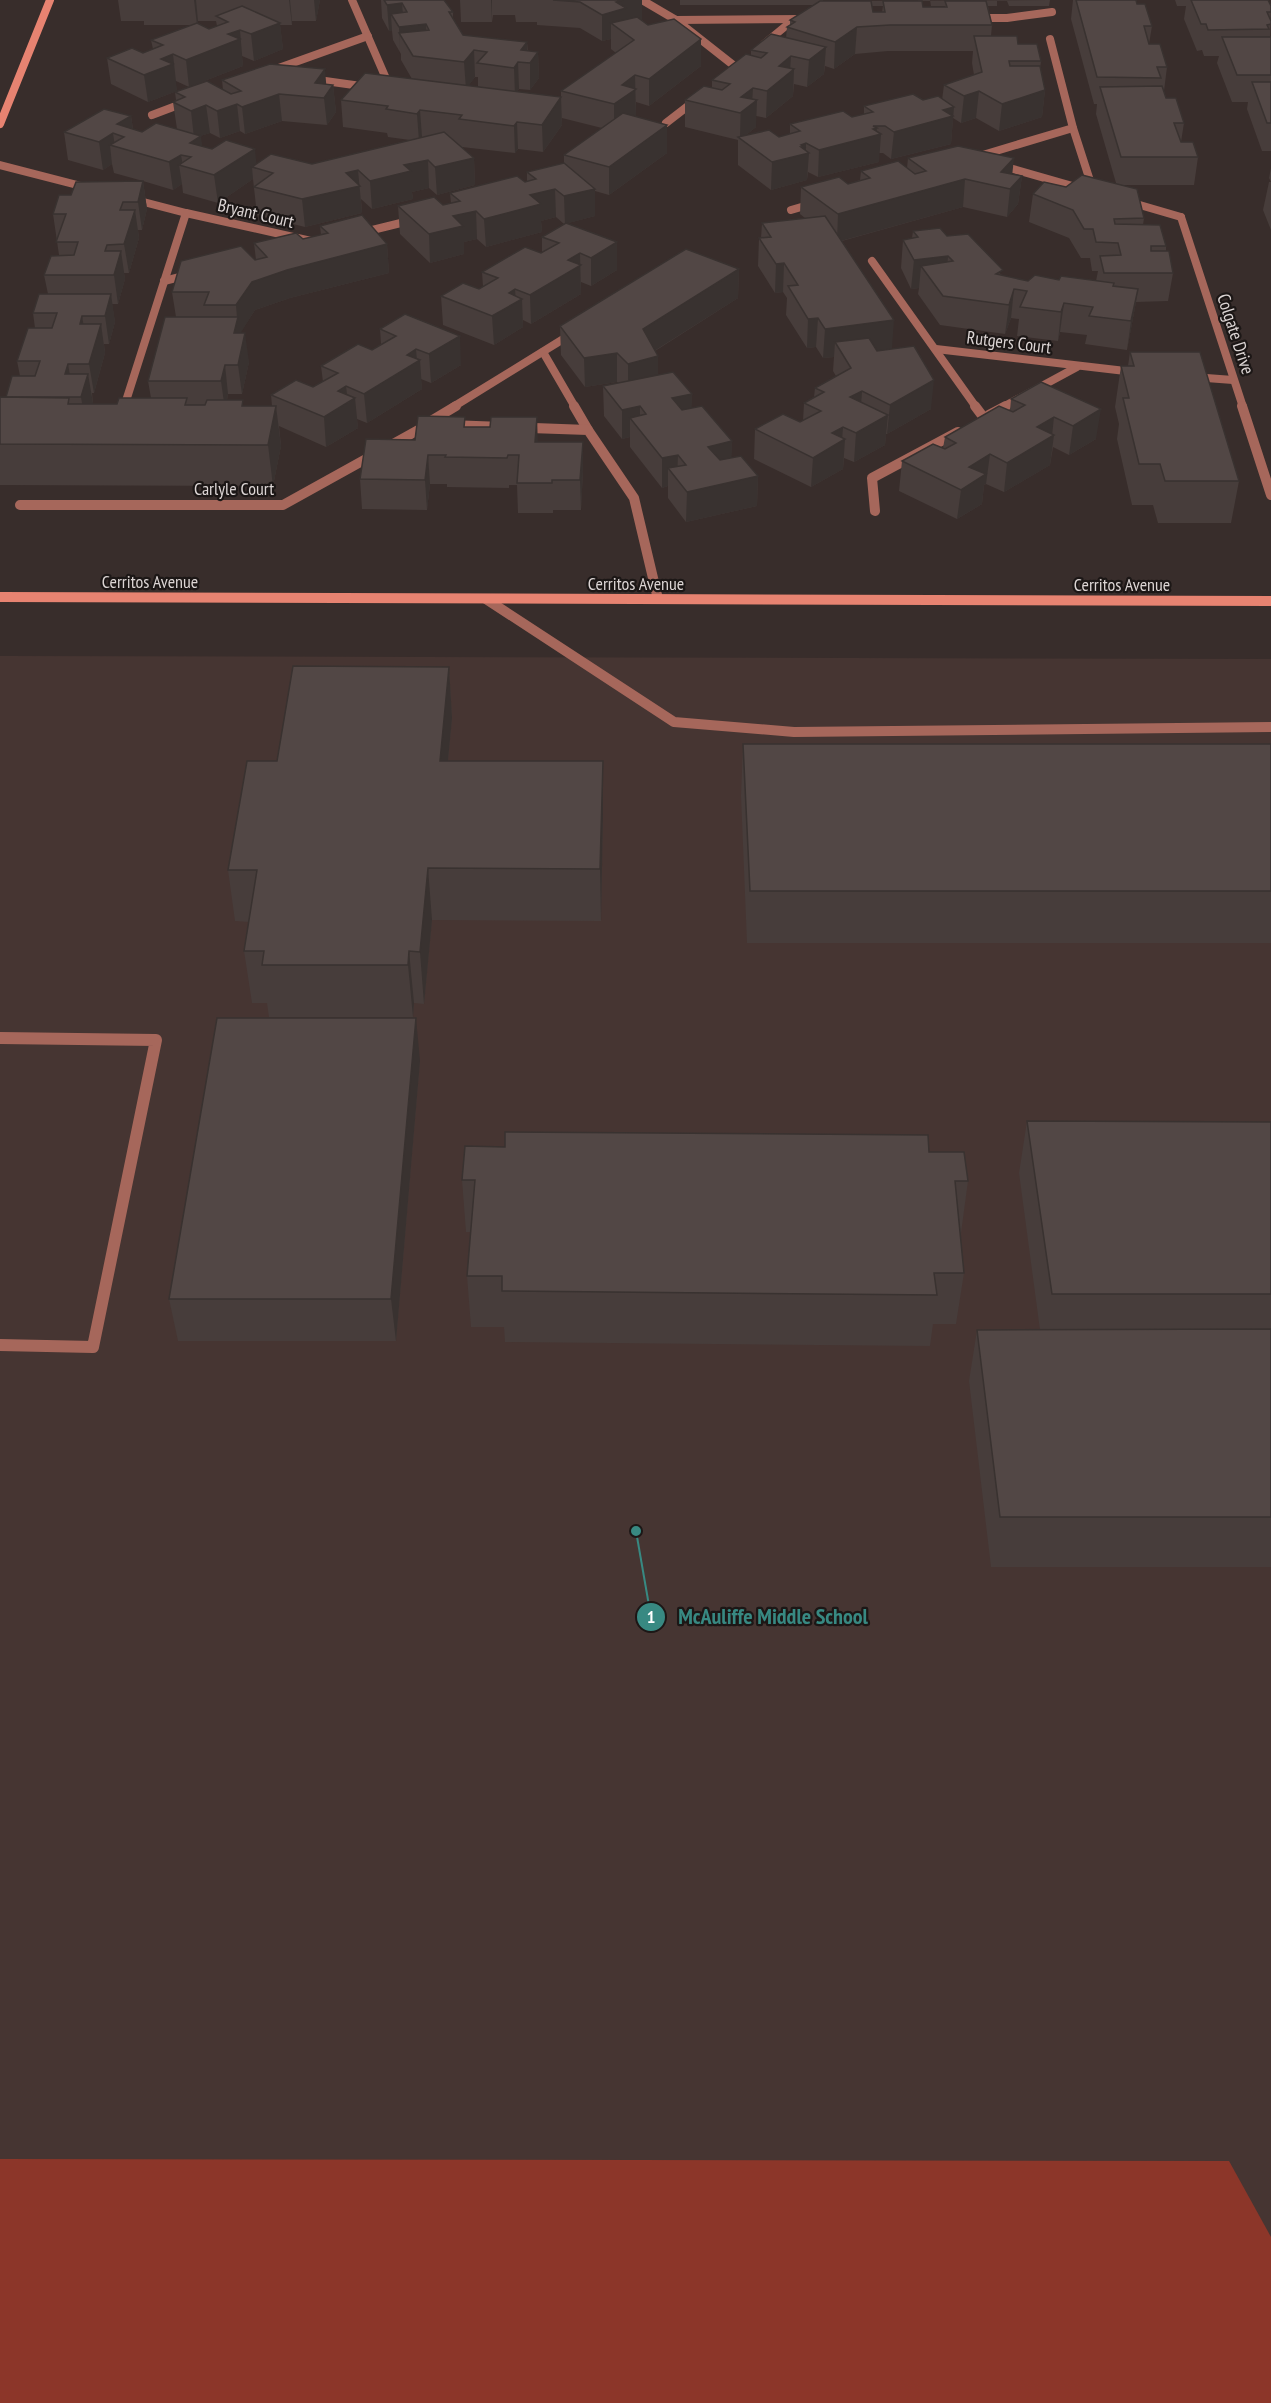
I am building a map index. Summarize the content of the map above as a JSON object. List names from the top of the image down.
{
  "streets": {
    "main road": ["Cerritos Avenue"],
    "street": [
      "Bryant Court",
      "Colgate Drive",
      "Rutgers Court",
      "Carlyle Court"
    ]
  },
  "places": ["McAuliffe Middle School"]
}
